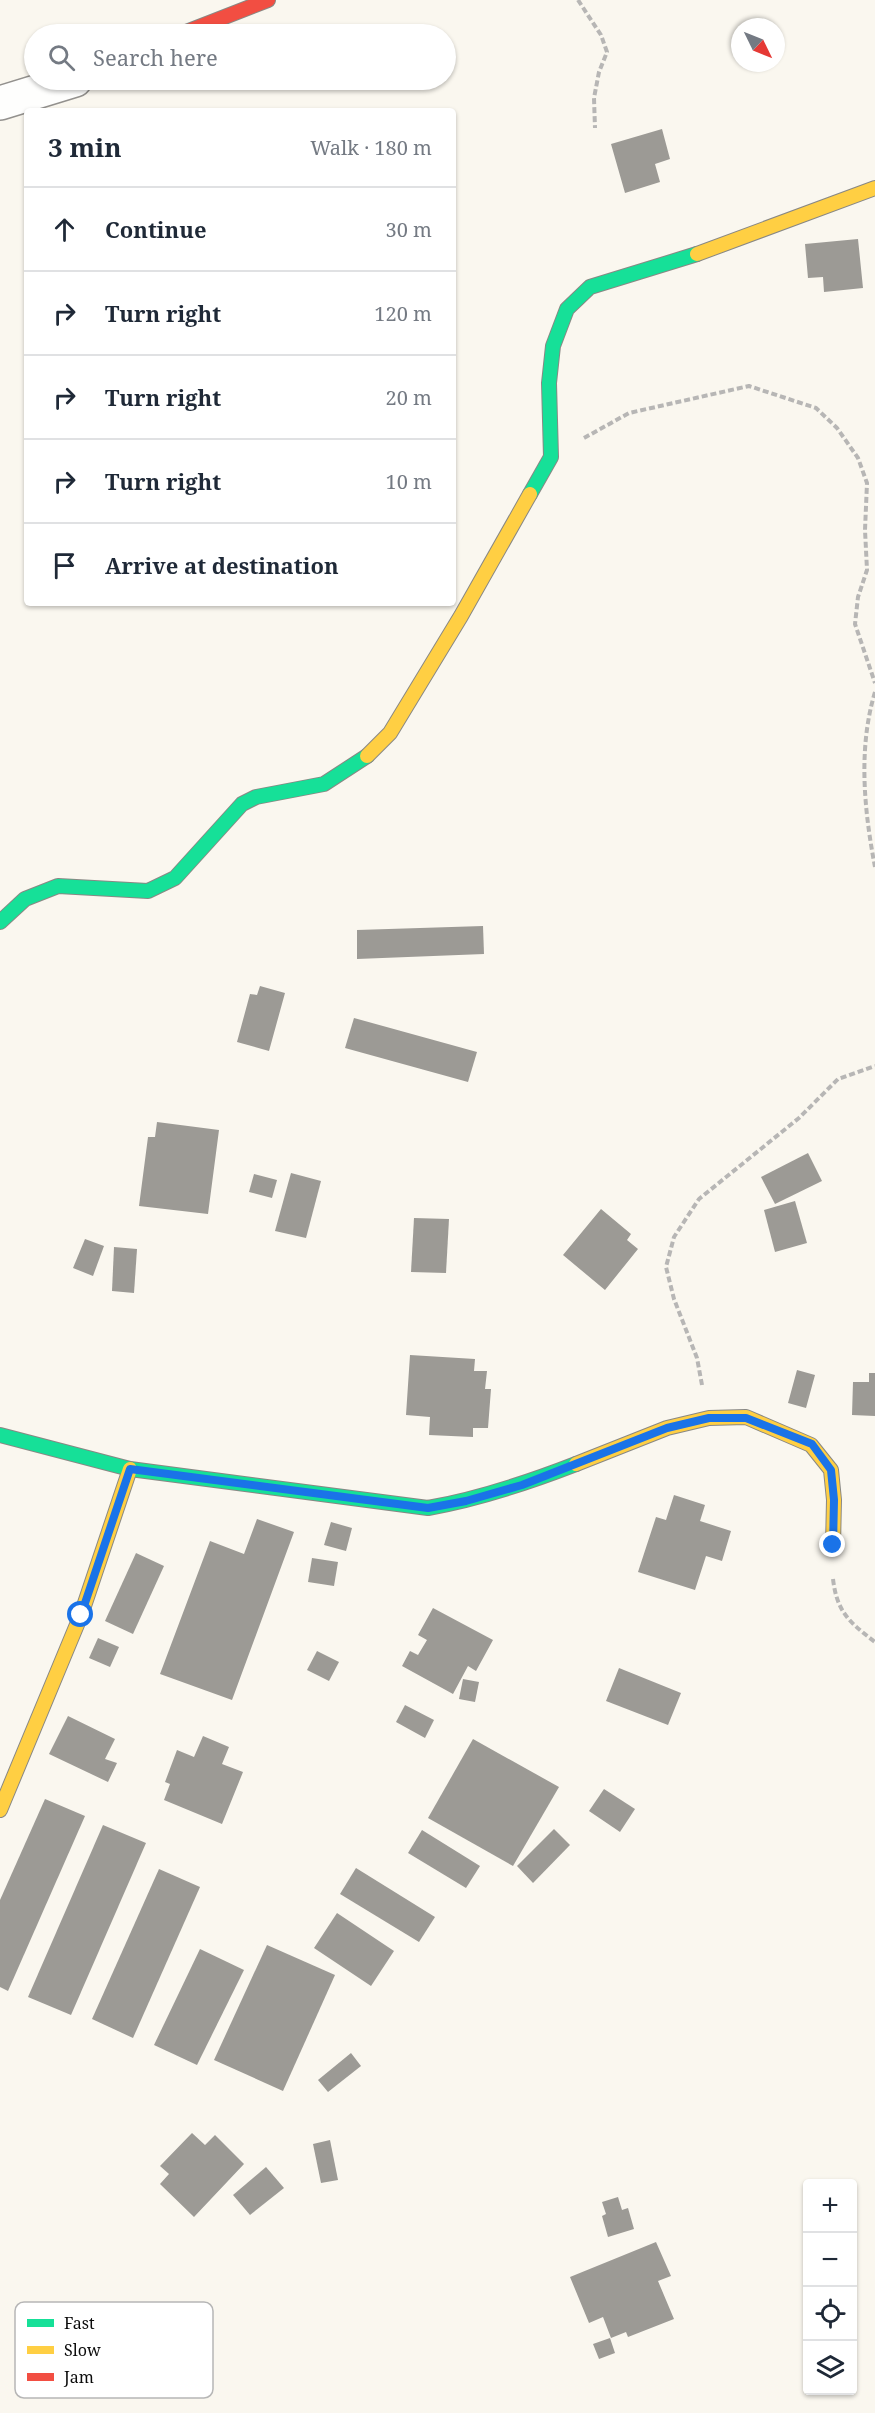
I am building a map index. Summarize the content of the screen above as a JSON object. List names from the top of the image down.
{
  "legend": ["Fast", "Slow", "Jam"],
  "north": "bottom right",
  "page": {
    "search": "Search here",
    "heading": ["3 min", "Walk · 180 m"],
    "list": [
      ["Continue", "30 m"],
      ["Turn right", "120 m"],
      ["Turn right", "20 m"],
      ["Turn right", "10 m"],
      "Arrive at destination"
    ],
    "map_buttons": ["+", "−"]
  }
}
